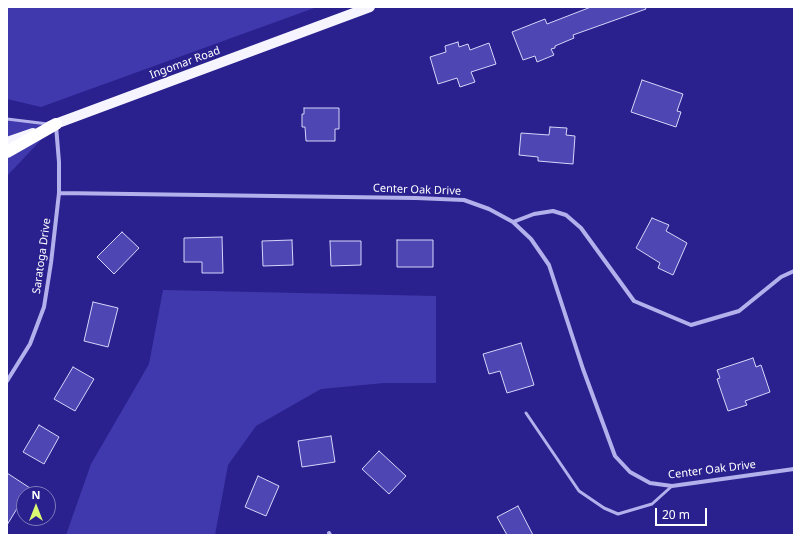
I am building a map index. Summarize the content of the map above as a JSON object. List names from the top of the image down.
{
  "streets": {
    "main road": ["Ingomar Road"],
    "street": ["Center Oak Drive", "Saratoga Drive"]
  },
  "crossings": [
    ["Ingomar Road", "Saratoga Drive"],
    ["Center Oak Drive", "Saratoga Drive"]
  ],
  "scale_bar": "20 m",
  "north": "top"
}
